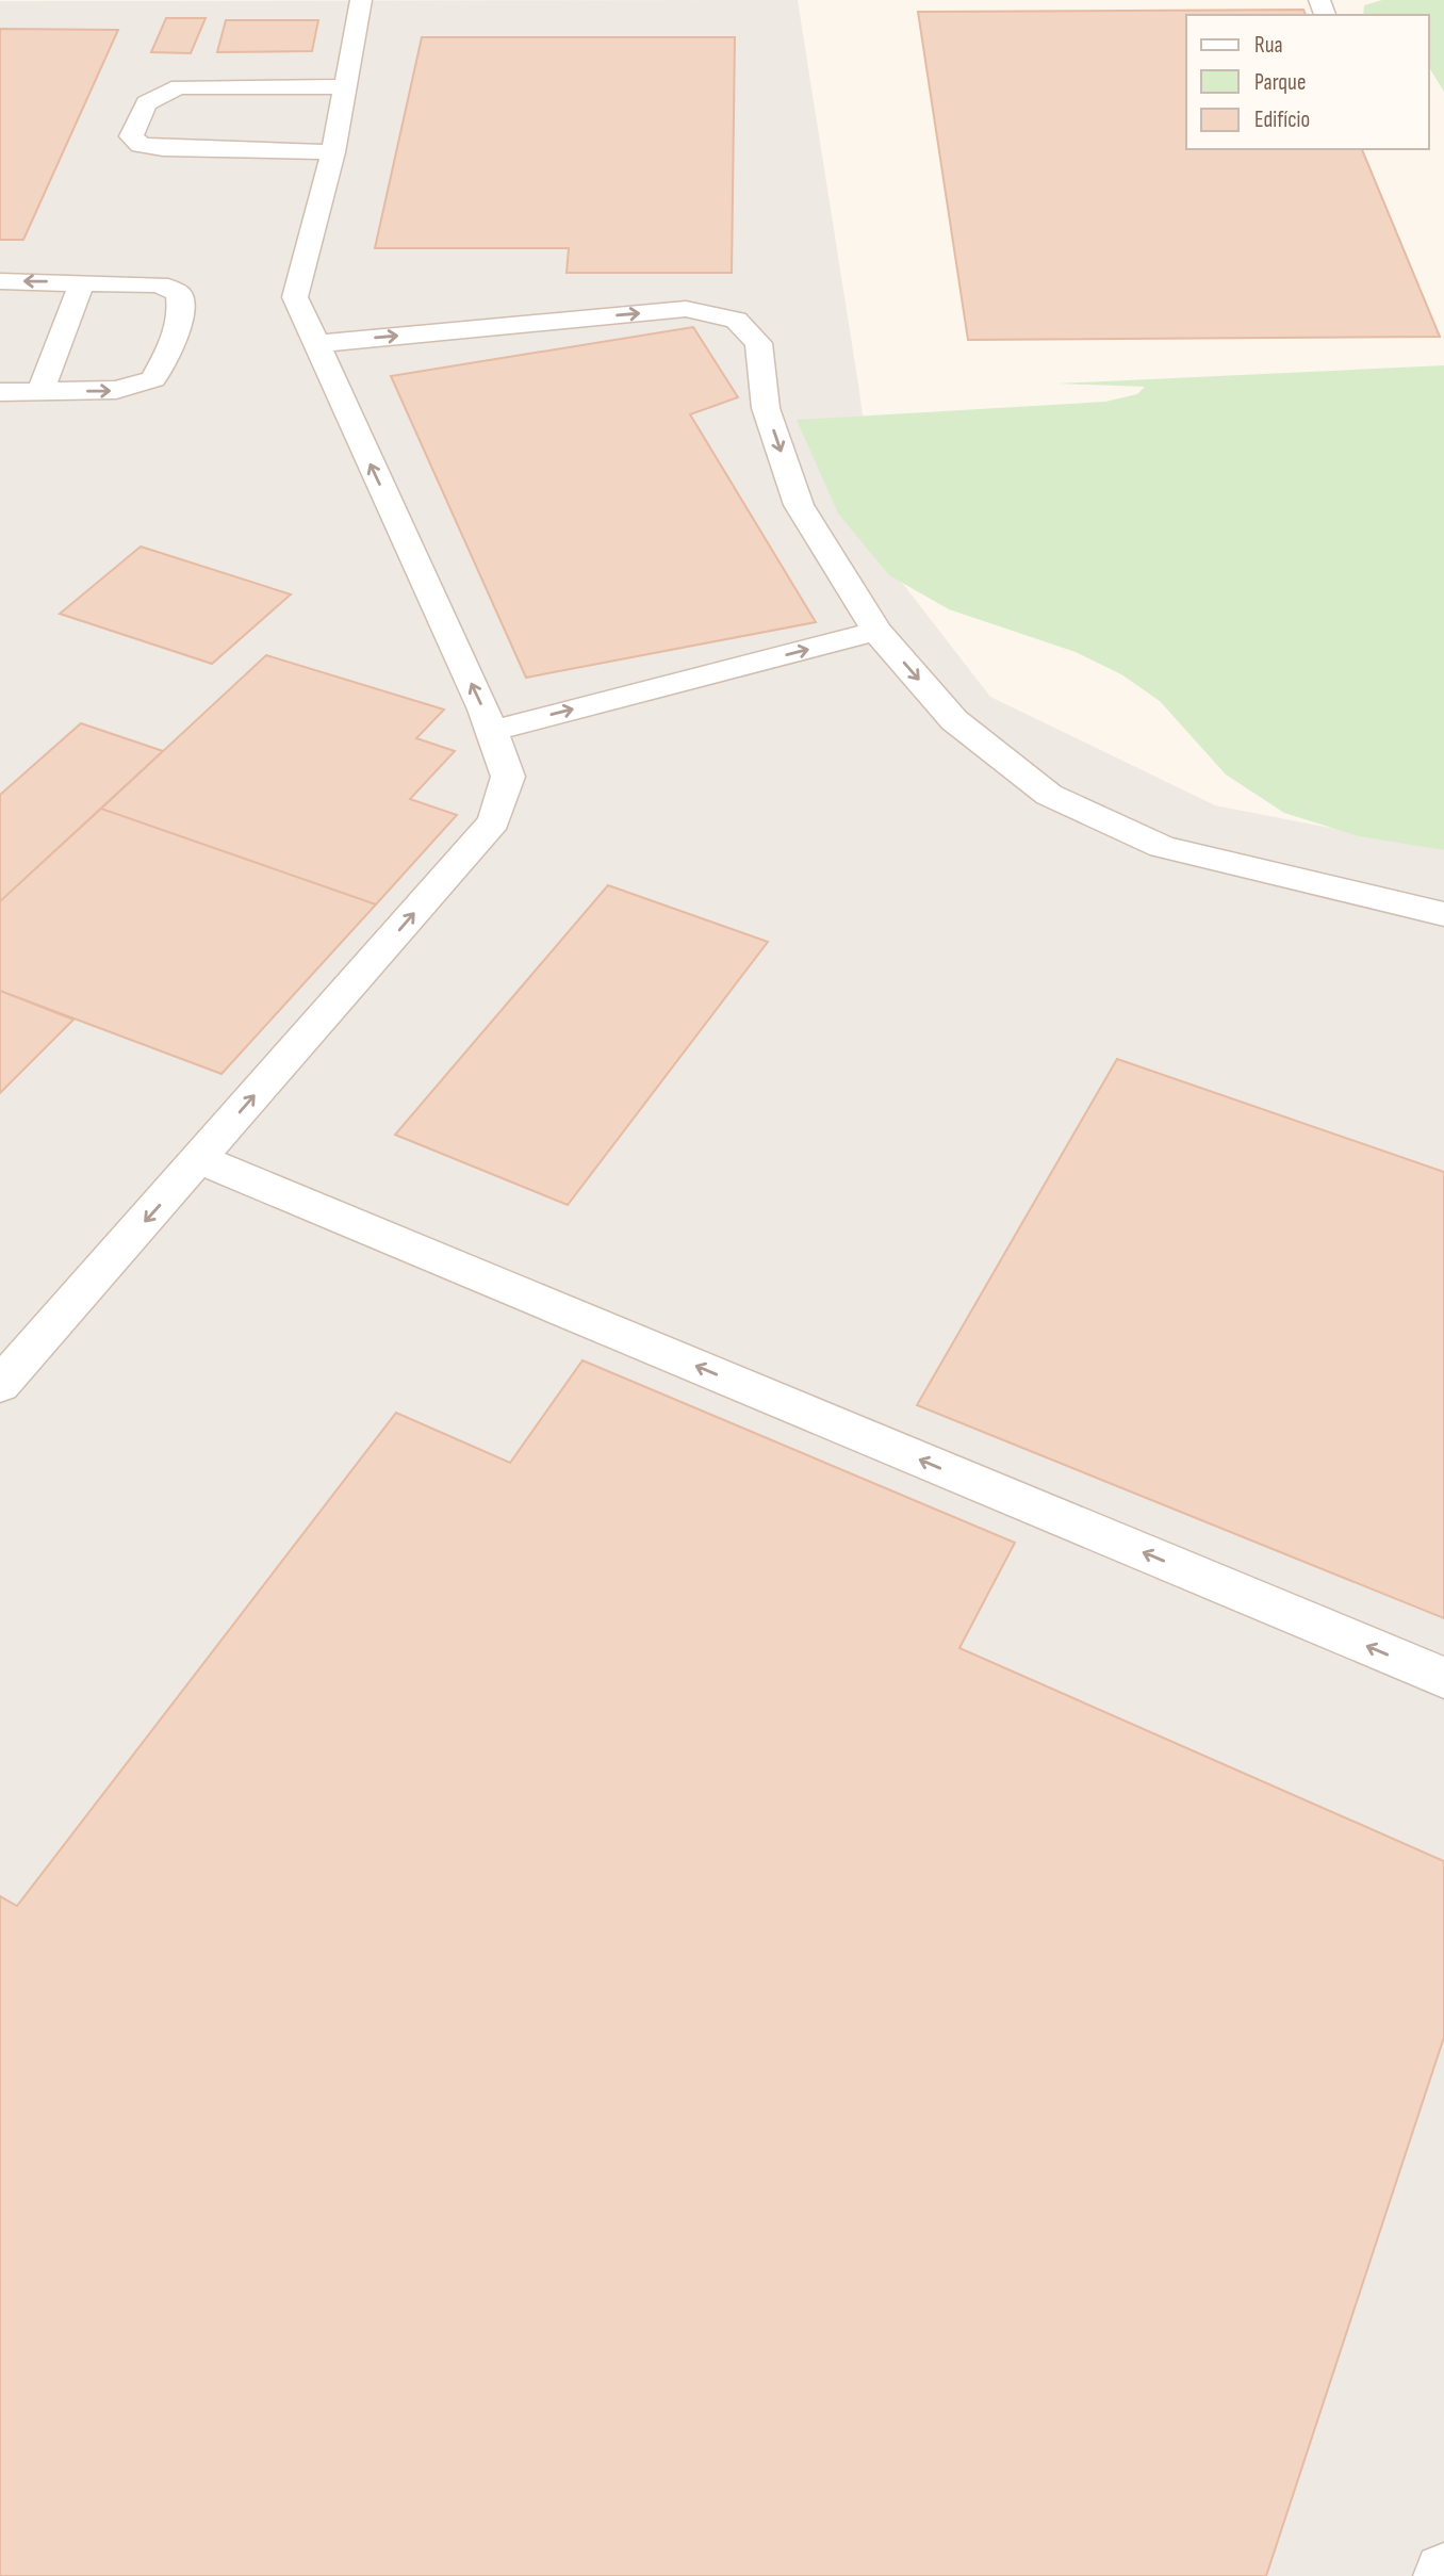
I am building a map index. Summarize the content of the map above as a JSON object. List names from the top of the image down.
{
  "legend": ["Rua", "Parque", "Edifício"]
}
